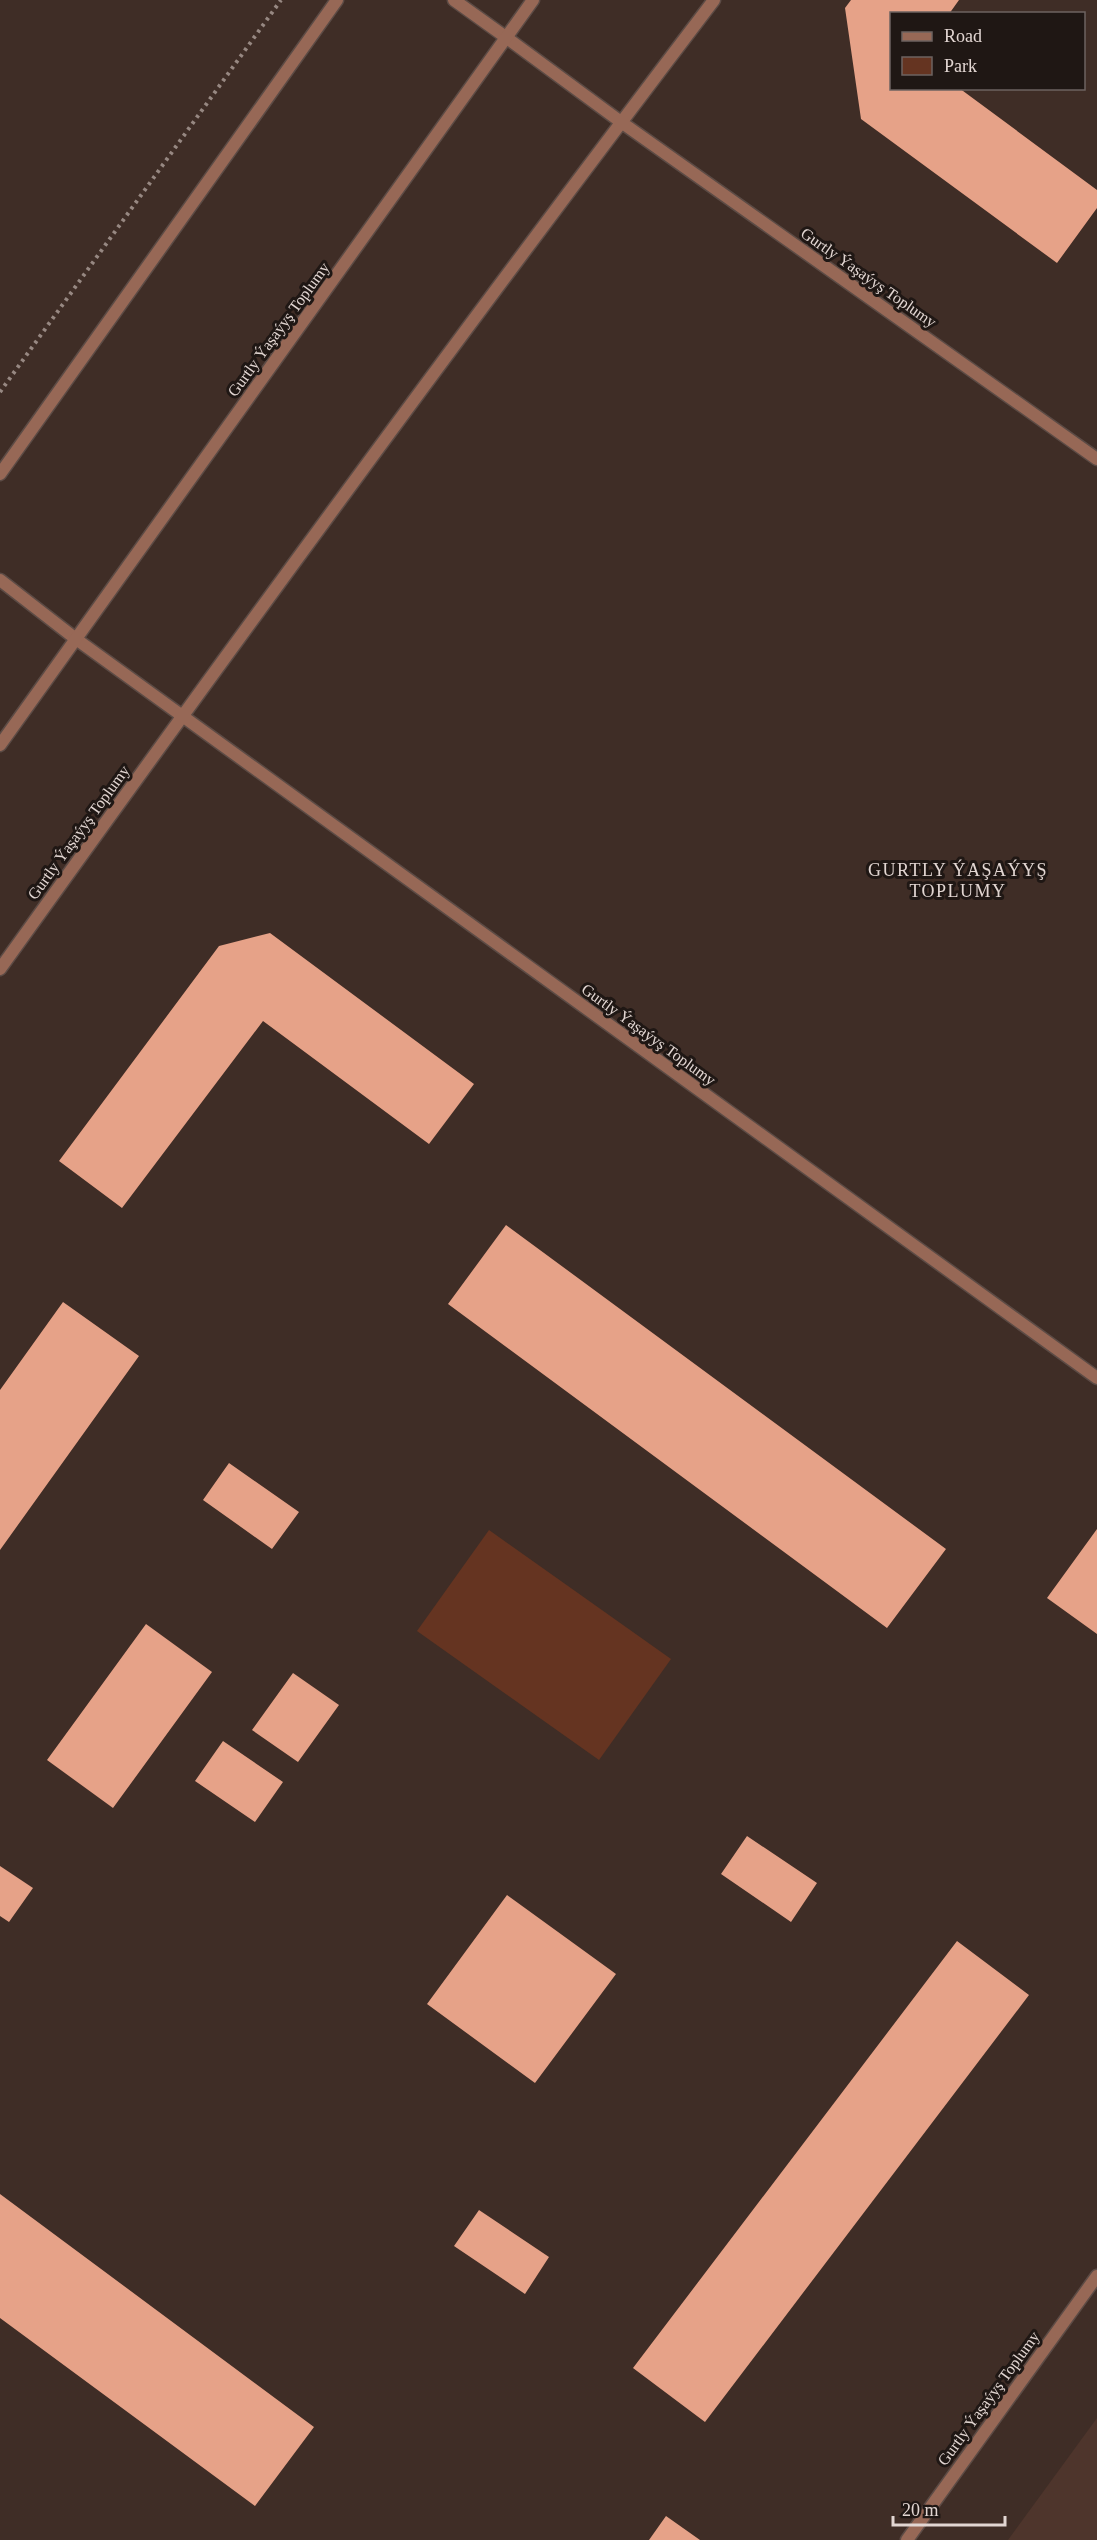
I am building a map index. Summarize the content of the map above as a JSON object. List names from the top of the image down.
{
  "streets": {
    "street": ["Gurtly Ýaşaýyş Toplumy"]
  },
  "districts": ["GURTLY ÝAŞAÝYŞ TOPLUMY"],
  "legend": ["Road", "Park"],
  "scale_bar": "20 m"
}
